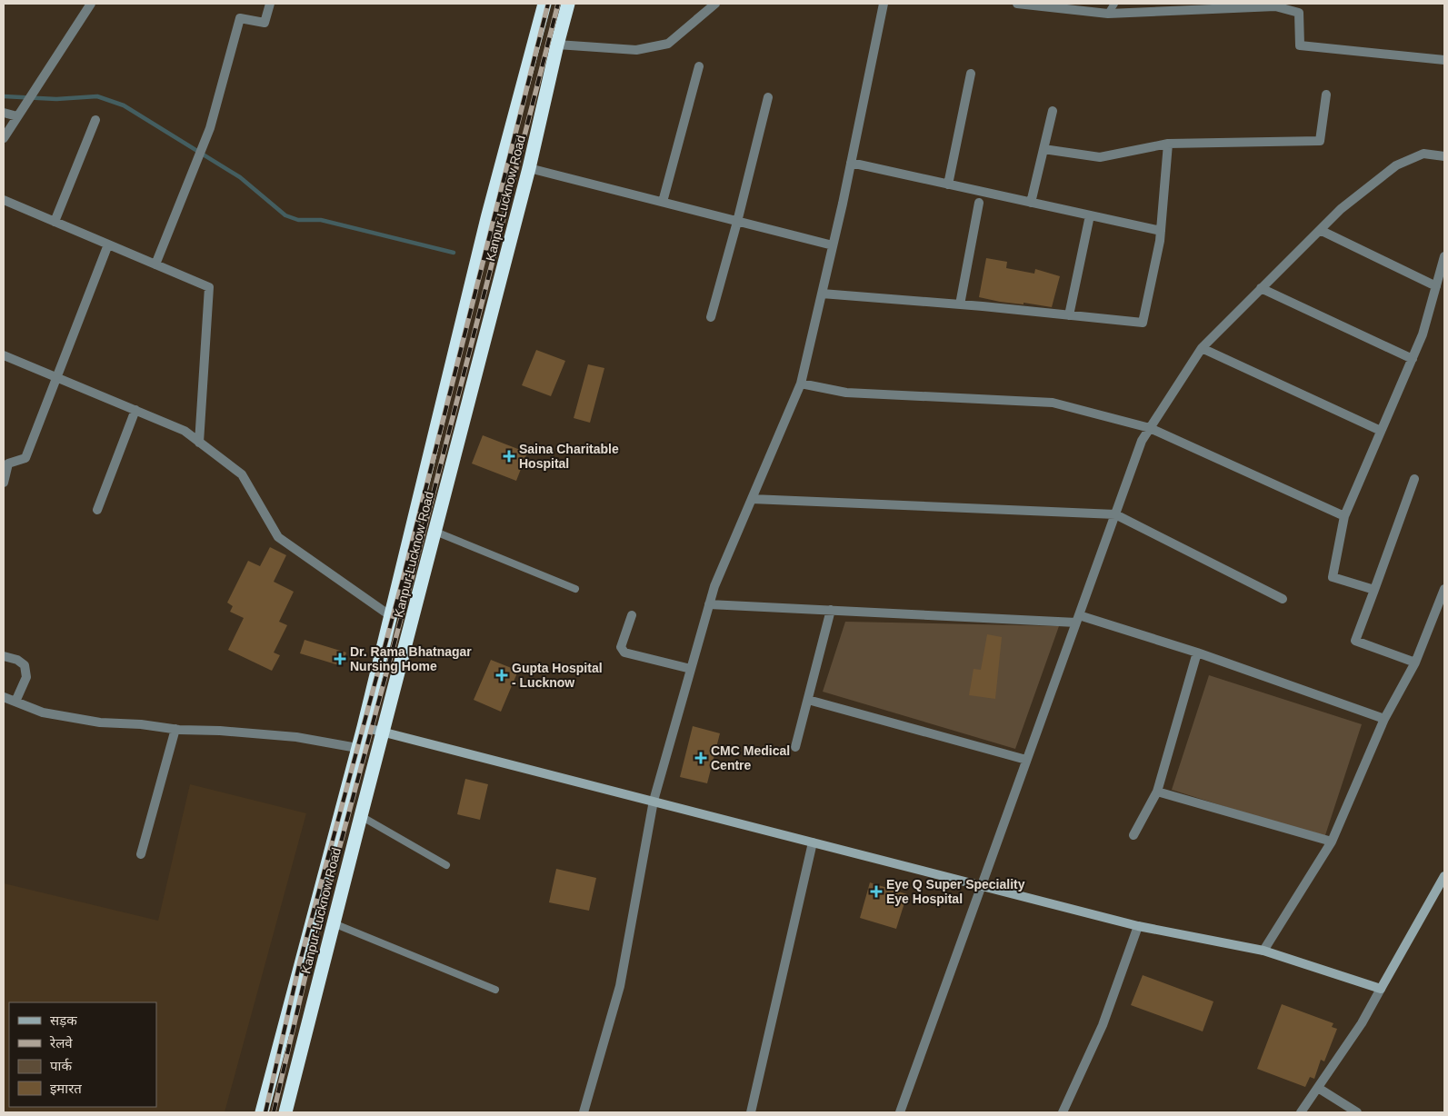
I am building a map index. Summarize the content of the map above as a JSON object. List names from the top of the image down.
{
  "streets": {
    "highway": ["Kanpur-Lucknow Road"]
  },
  "places": {
    "health": [
      "Saina Charitable Hospital",
      "Dr. Rama Bhatnagar Nursing Home",
      "Gupta Hospital - Lucknow",
      "CMC Medical Centre",
      "Eye Q Super Speciality Eye Hospital"
    ]
  },
  "legend": [
    "सड़क",
    "रेलवे",
    "पार्क",
    "इमारत"
  ]
}
